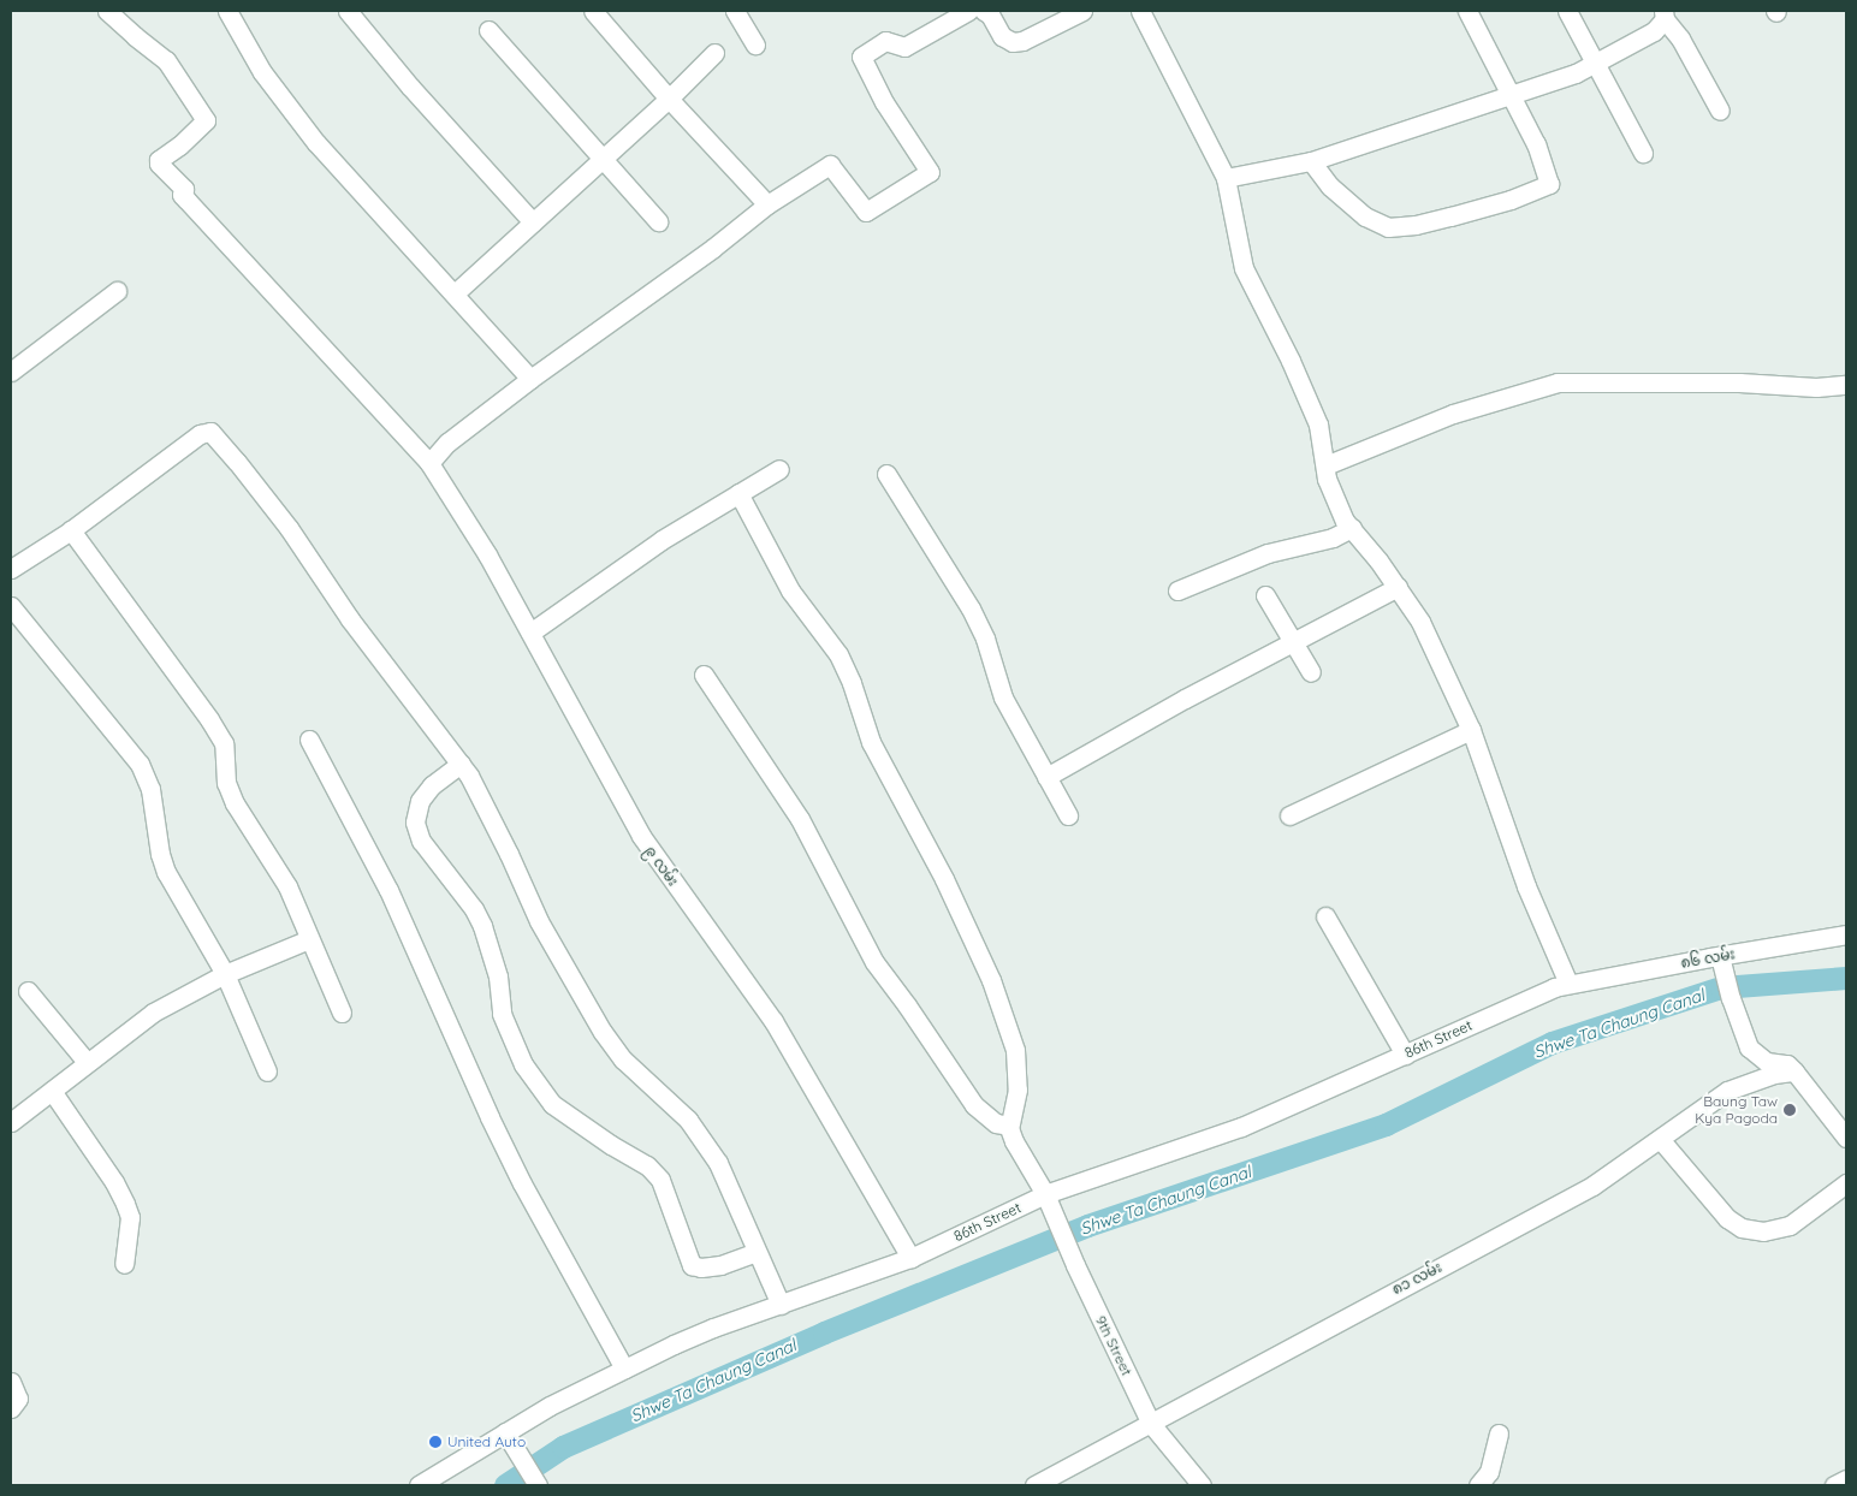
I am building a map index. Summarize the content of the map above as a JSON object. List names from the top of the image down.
{
  "streets": {
    "street": [
      "၉ လမ်း",
      "၈၆ လမ်း",
      "86th Street",
      "၈၁ လမ်း",
      "9th Street"
    ]
  },
  "crossings": [
    ["၉ လမ်း", "86th Street"],
    ["၈၆ လမ်း", "86th Street"],
    ["86th Street", "9th Street"],
    ["၈၁ လမ်း", "9th Street"]
  ],
  "water": ["Shwe Ta Chaung Canal"],
  "places": ["Baung Taw Kya Pagoda", "United Auto"]
}
